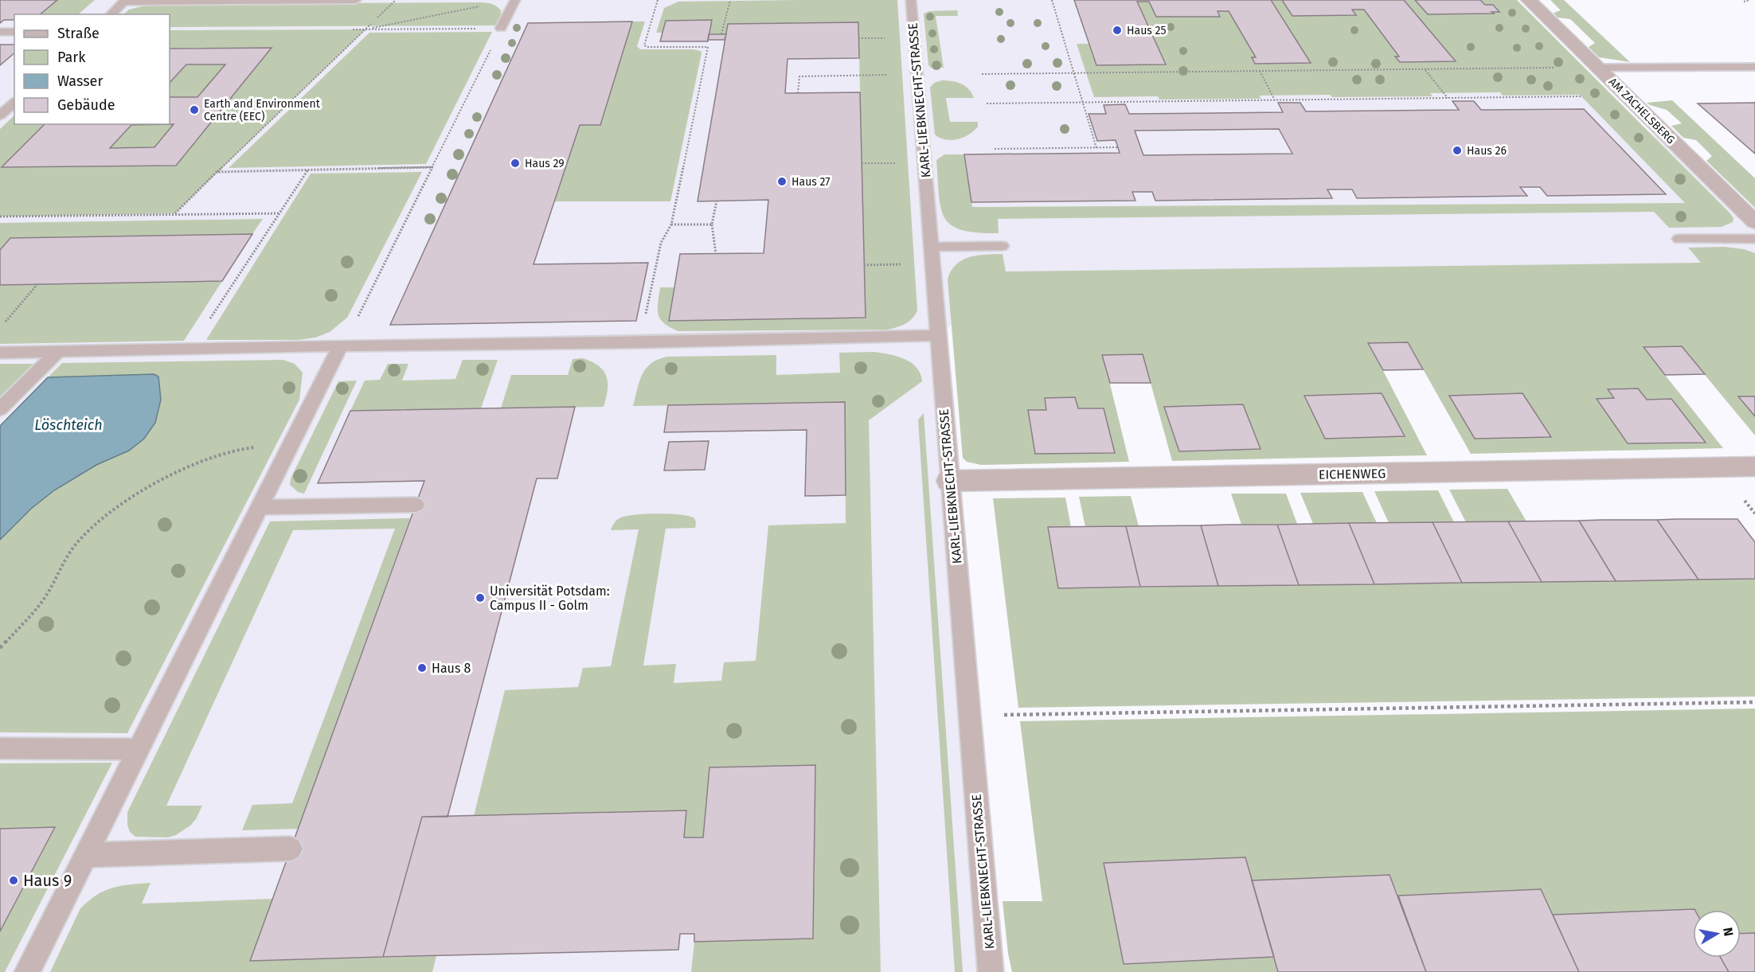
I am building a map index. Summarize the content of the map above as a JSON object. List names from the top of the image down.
{
  "streets": {
    "street": ["AM ZACHELSBERG", "EICHENWEG"],
    "lane": ["KARL-LIEBKNECHT-STRASSE"]
  },
  "crossings": [
    ["KARL-LIEBKNECHT-STRASSE", "EICHENWEG"]
  ],
  "water": ["Löschteich"],
  "places": [
    "Haus 25",
    "Earth and Environment Centre (EEC)",
    "Haus 26",
    "Haus 29",
    "Haus 27",
    "Universität Potsdam: Campus II - Golm",
    "Haus 8",
    "Haus 9"
  ],
  "legend": [
    "Straße",
    "Park",
    "Wasser",
    "Gebäude"
  ],
  "north": "right"
}
